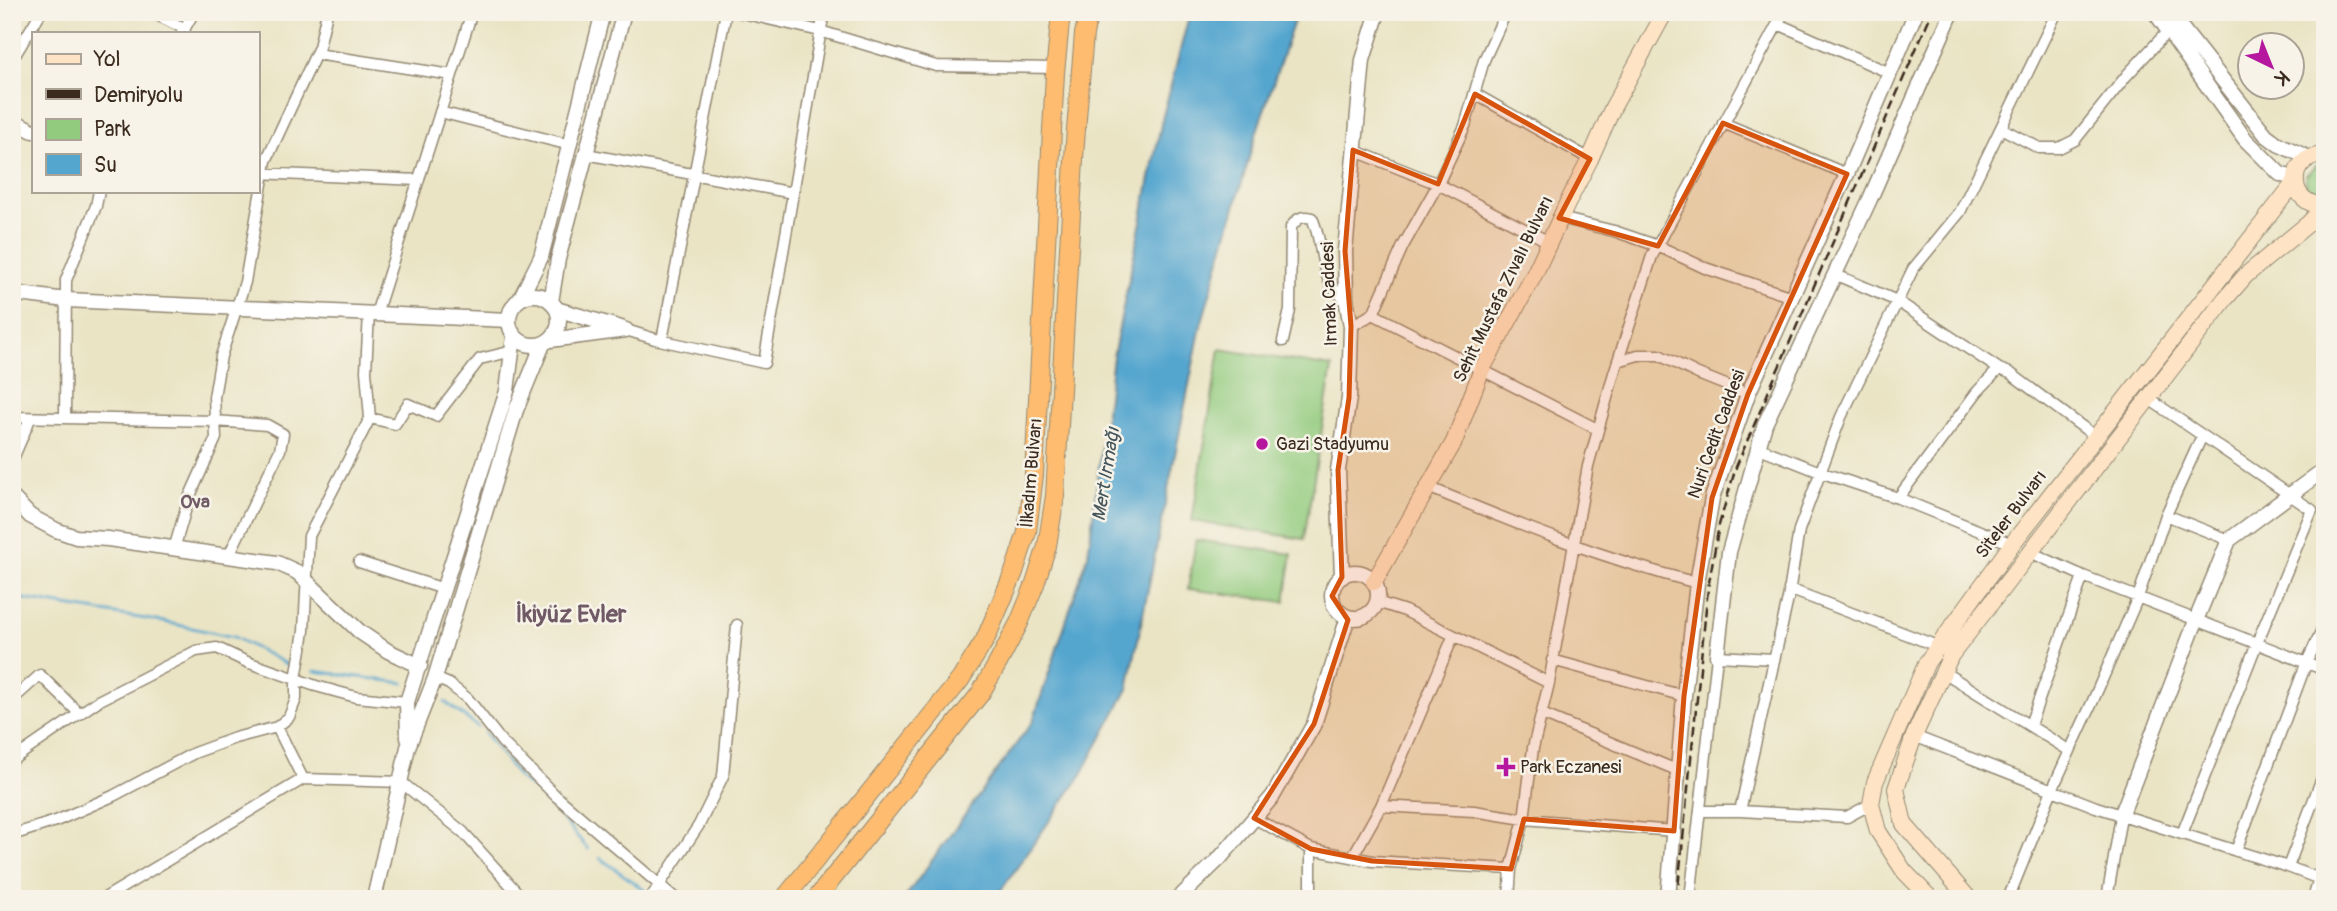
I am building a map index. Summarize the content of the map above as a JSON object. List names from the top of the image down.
{
  "streets": {
    "highway": ["İlkadım Bulvarı"],
    "main road": ["Sehit Mustafa Zıvalı Bulvarı", "Siteler Bulvarı"],
    "street": ["Irmak Caddesi", "Nuri Cedit Caddesi"]
  },
  "crossings": [
    ["Sehit Mustafa Zıvalı Bulvarı", "Irmak Caddesi"]
  ],
  "districts": ["Ova", "İkiyüz Evler"],
  "water": ["Mert Irmağı"],
  "places": {
    "other": ["Gazi Stadyumu"],
    "health": ["Park Eczanesi"]
  },
  "legend": [
    "Yol",
    "Demiryolu",
    "Park",
    "Su"
  ],
  "north": "bottom right"
}
